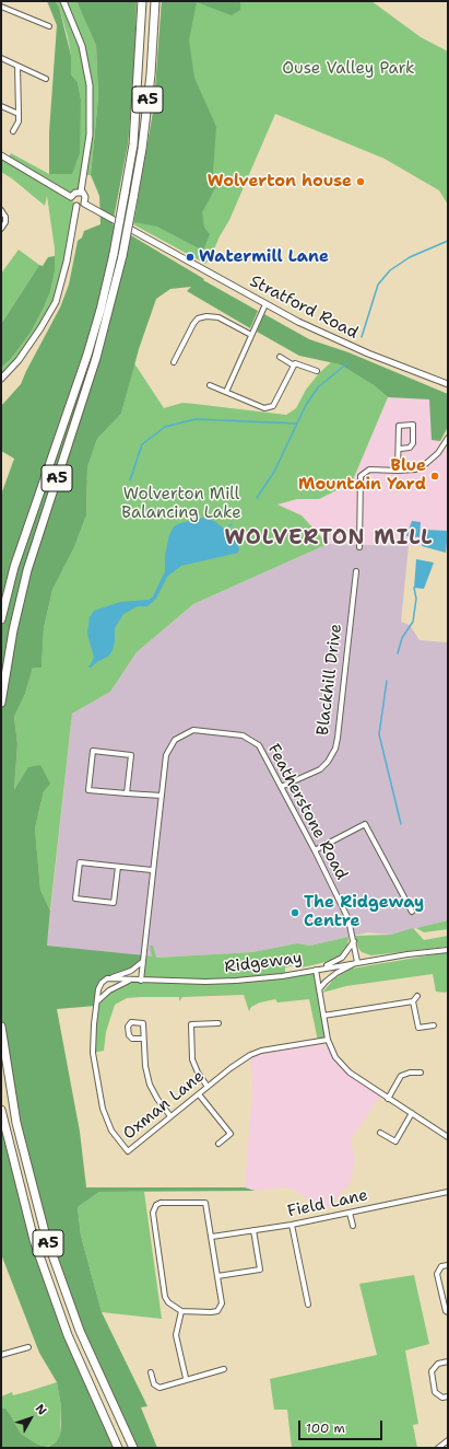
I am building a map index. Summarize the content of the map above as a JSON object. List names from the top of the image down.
{
  "streets": {
    "highway": ["A5"],
    "street": [
      "Stratford Road",
      "Blackhill Drive",
      "Featherstone Road",
      "Ridgeway",
      "Oxman Lane",
      "Field Lane"
    ]
  },
  "crossings": [
    ["Blackhill Drive", "Featherstone Road"],
    ["Featherstone Road", "Ridgeway"]
  ],
  "districts": ["WOLVERTON MILL"],
  "parks": ["Ouse Valley Park", "Wolverton Mill Balancing Lake"],
  "places": [
    "Wolverton house",
    "Watermill Lane",
    "Blue Mountain Yard",
    "The Ridgeway Centre"
  ],
  "scale_bar": "100 m",
  "north": "top right"
}
